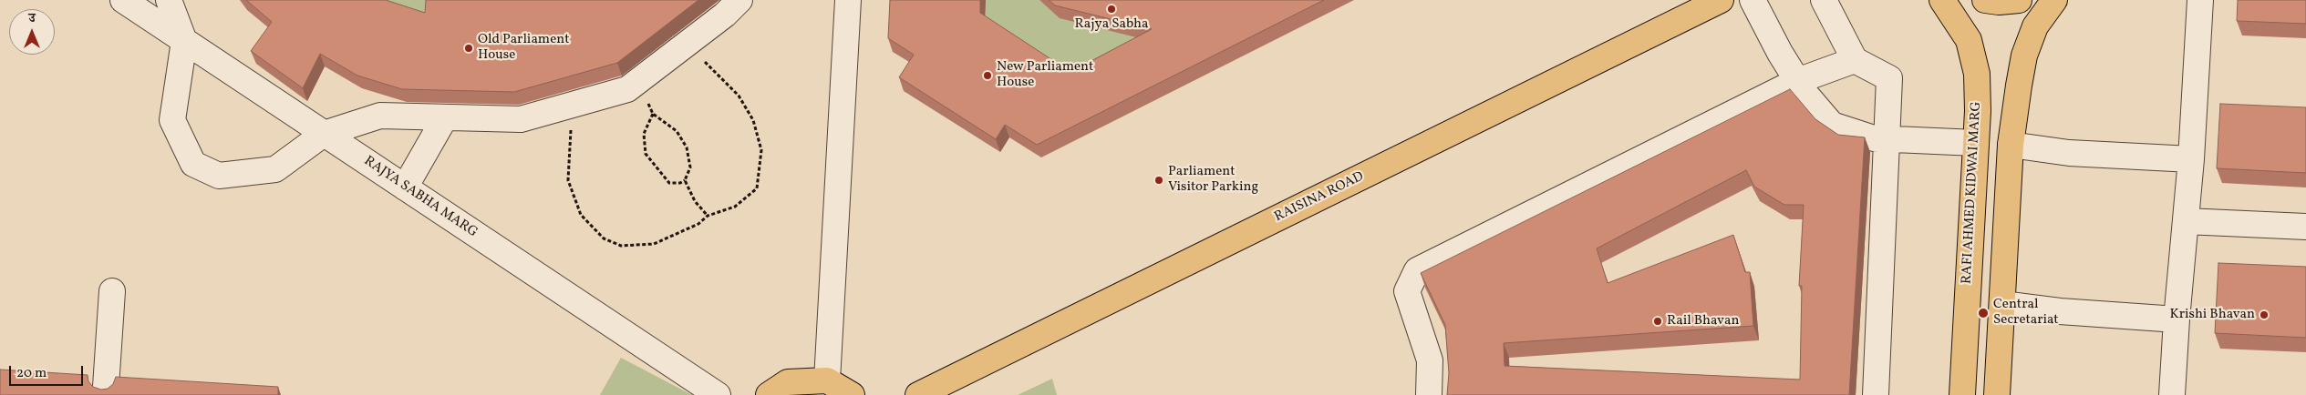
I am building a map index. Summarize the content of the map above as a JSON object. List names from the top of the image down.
{
  "streets": {
    "main road": ["RAFI AHMED KIDWAI MARG", "RAISINA ROAD"],
    "lane": ["RAJYA SABHA MARG"]
  },
  "places": [
    "Rajya Sabha",
    "Old Parliament House",
    "New Parliament House",
    "Parliament Visitor Parking",
    "Central Secretariat",
    "Krishi Bhavan",
    "Rail Bhavan"
  ],
  "scale_bar": "20 m",
  "north": "top"
}
